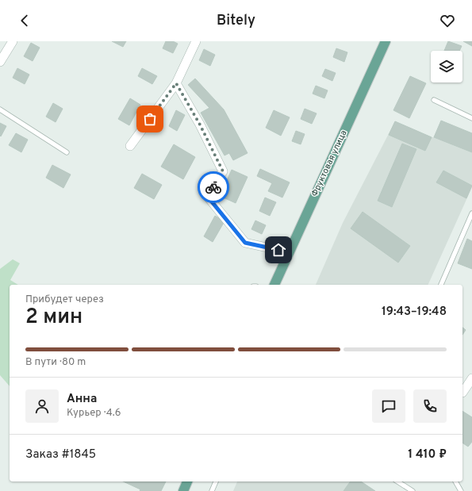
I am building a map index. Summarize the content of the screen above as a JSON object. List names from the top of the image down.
{
  "streets": {
    "main road": ["Фруктовая улица"]
  },
  "page": {
    "header": "Bitely",
    "heading": ["2 мин", "Прибудет через", "19:43–19:48"],
    "panel": [
      "Анна",
      "Курьер · 4.6",
      "Заказ #1845",
      "1 410 ₽"
    ],
    "bar": "В пути · 80 m"
  }
}
